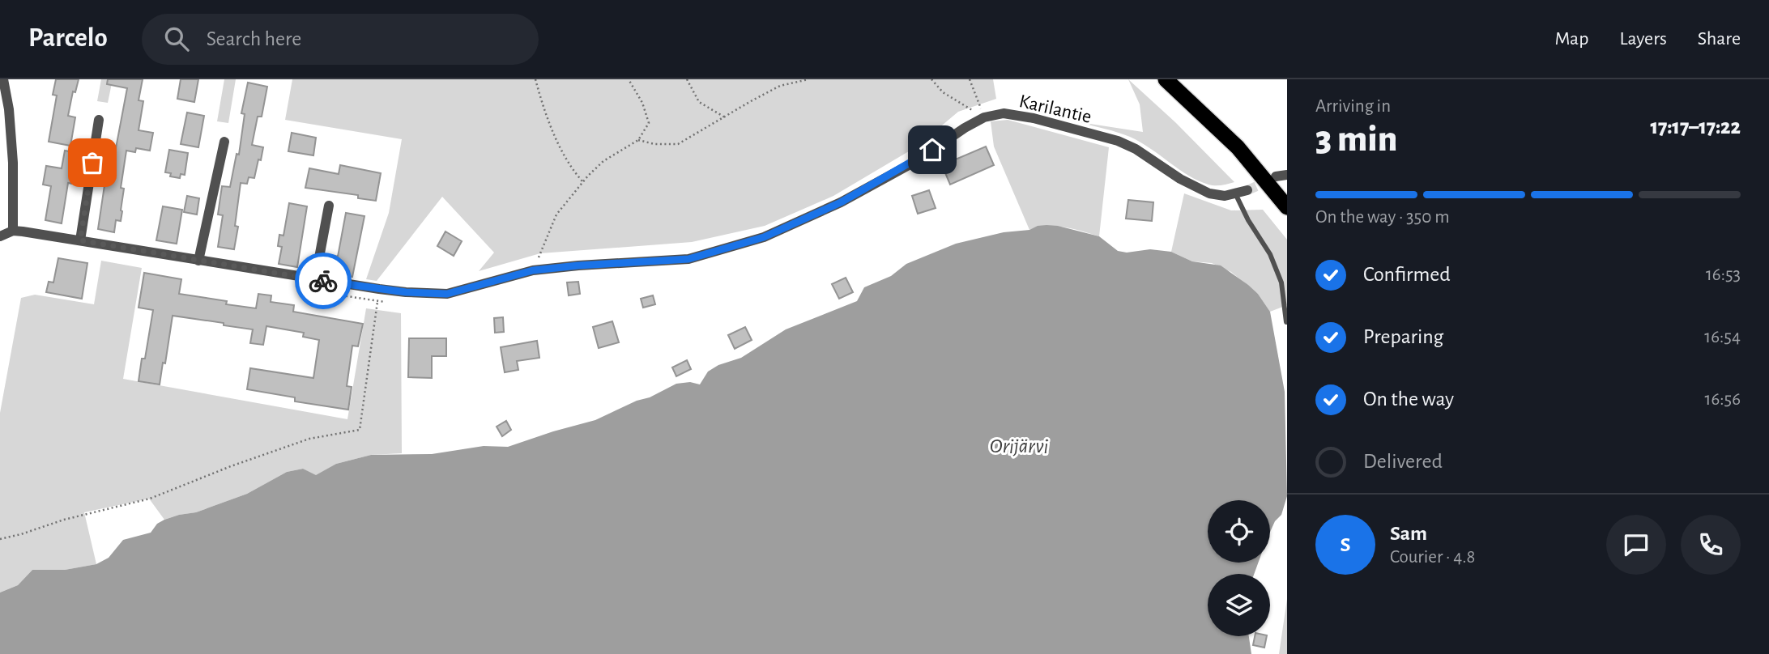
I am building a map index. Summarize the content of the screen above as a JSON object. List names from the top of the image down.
{
  "streets": {
    "street": ["Karilantie"]
  },
  "water": ["Orijärvi"],
  "page": {
    "header": "Parcelo",
    "search": "Search here",
    "nav": ["Map", "Layers", "Share"],
    "heading": ["3 min", "Arriving in", "17:17–17:22"],
    "panel": ["Sam", "Courier · 4.8"],
    "bar": "On the way · 350 m",
    "list": [
      ["Confirmed", "16:53"],
      ["Preparing", "16:54"],
      ["On the way", "16:56"],
      "Delivered"
    ],
    "round": "S"
  }
}
